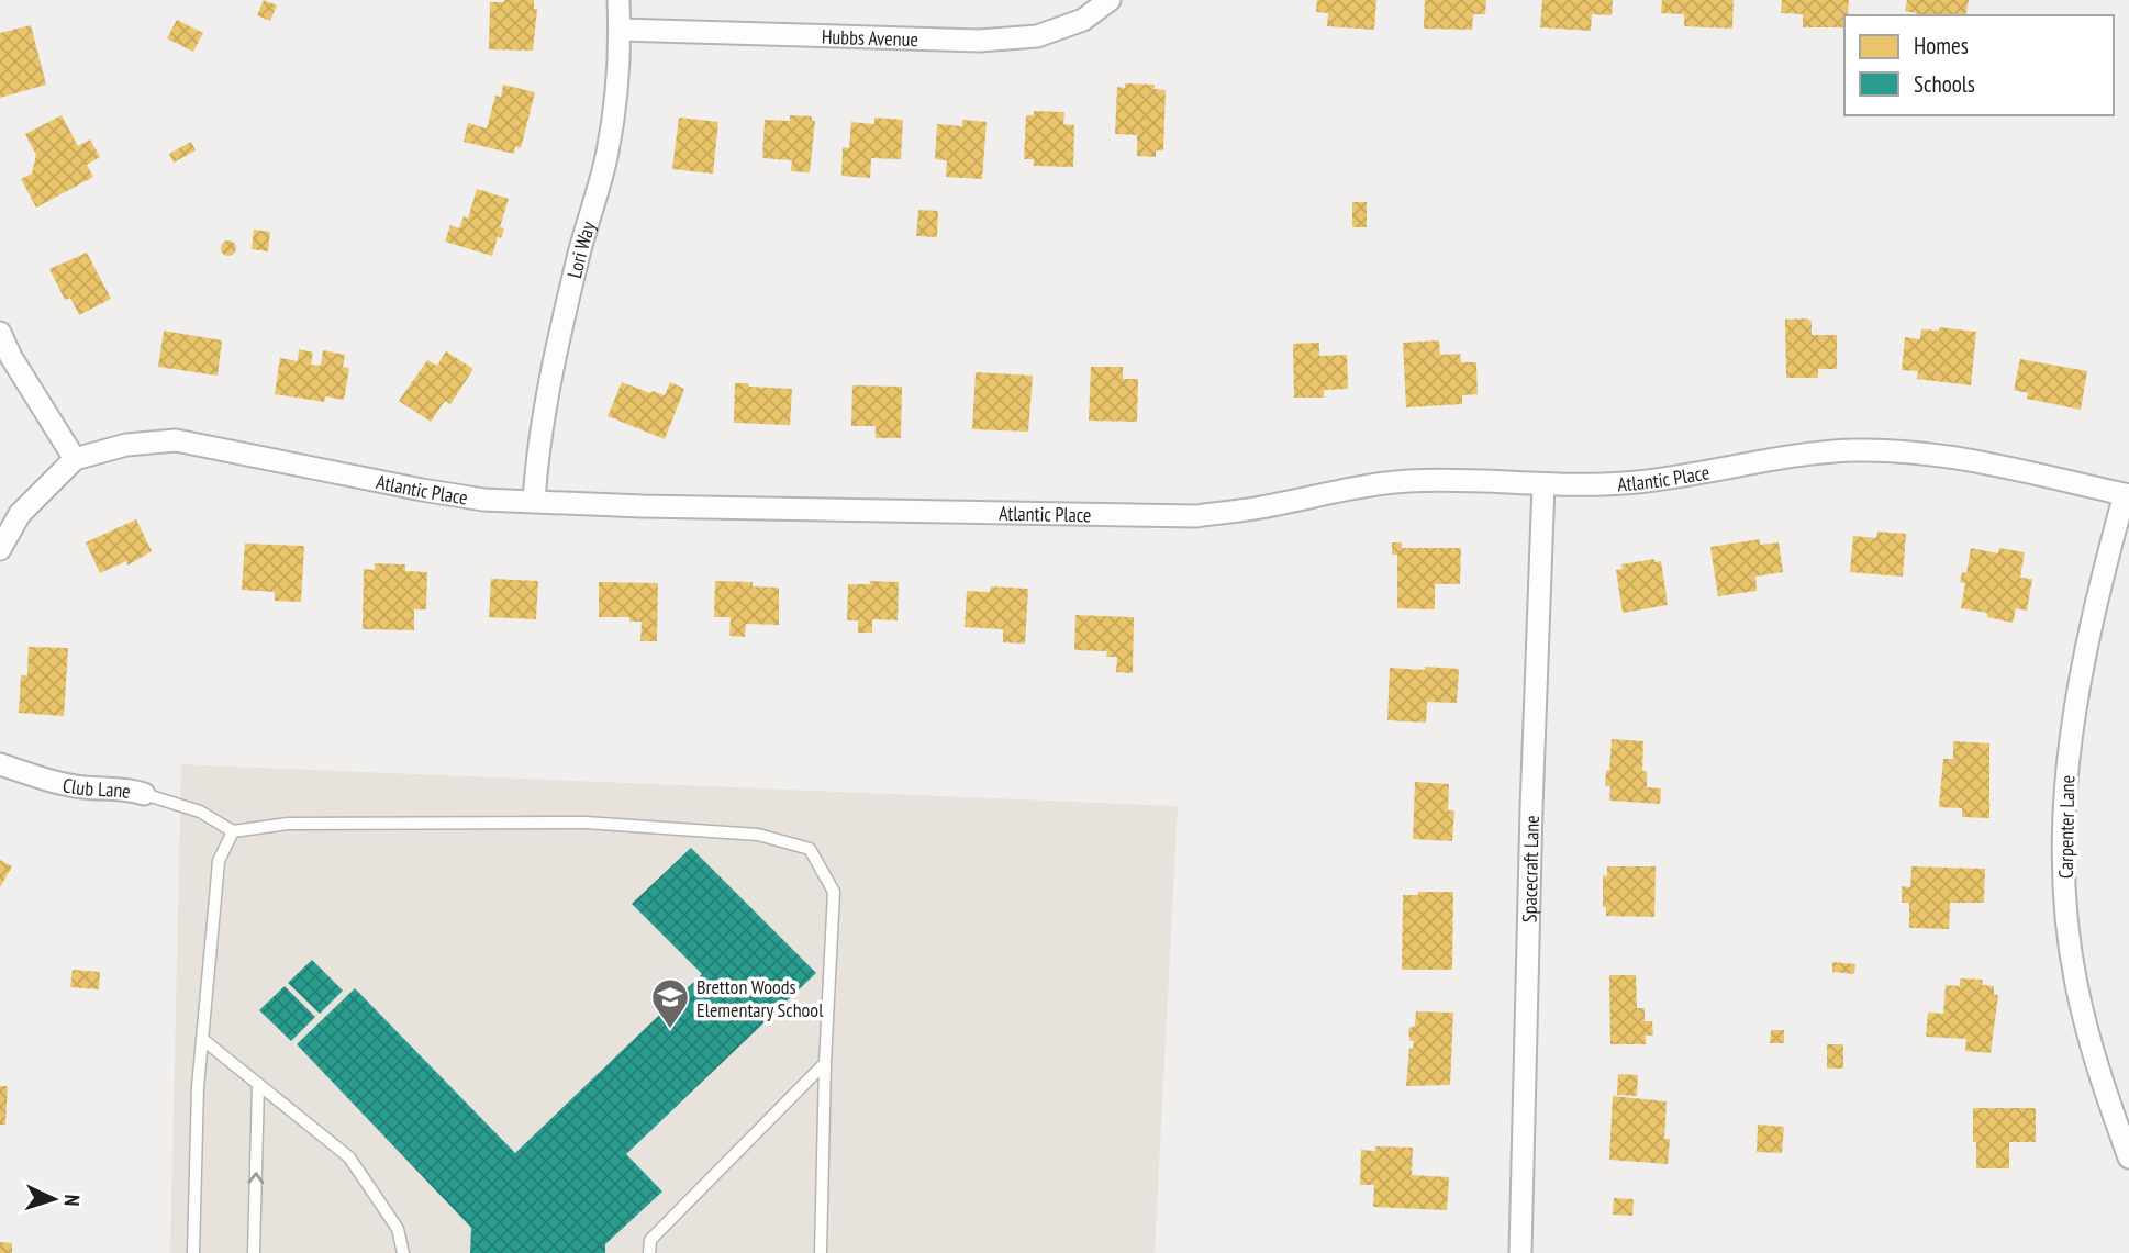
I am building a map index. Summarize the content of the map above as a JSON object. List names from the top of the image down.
{
  "streets": {
    "street": [
      "Hubbs Avenue",
      "Lori Way",
      "Atlantic Place",
      "Club Lane",
      "Carpenter Lane",
      "Spacecraft Lane"
    ]
  },
  "crossings": [
    ["Hubbs Avenue", "Lori Way"],
    ["Lori Way", "Atlantic Place"],
    ["Atlantic Place", "Carpenter Lane"],
    ["Atlantic Place", "Spacecraft Lane"]
  ],
  "places": {
    "school or university": ["Bretton Woods Elementary School"]
  },
  "legend": ["Homes", "Schools"],
  "north": "right"
}
